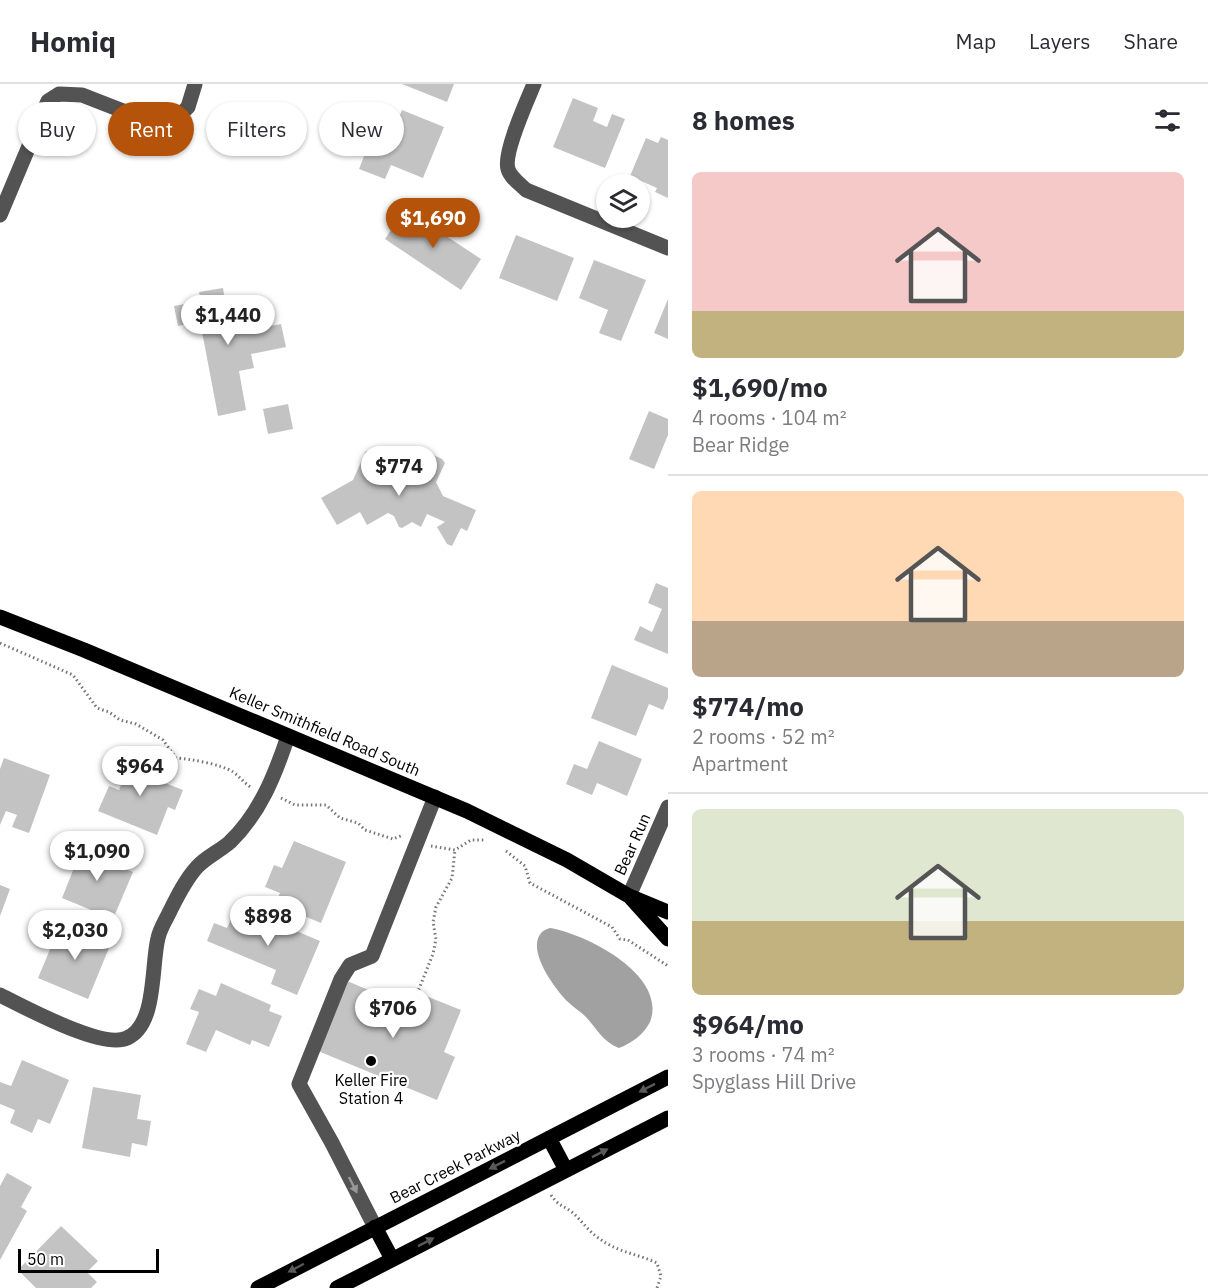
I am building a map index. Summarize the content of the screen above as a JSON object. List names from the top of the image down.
{
  "streets": {
    "main road": ["Keller Smithfield Road South", "Bear Creek Parkway"],
    "street": ["Bear Run"]
  },
  "crossings": [
    ["Keller Smithfield Road South", "Bear Run"]
  ],
  "places": ["Keller Fire Station 4"],
  "scale_bar": "50 m",
  "page": {
    "header": "Homiq",
    "nav": ["Map", "Layers", "Share"],
    "heading": "8 homes",
    "chip": [
      "Buy",
      "Rent",
      "Filters",
      "New"
    ],
    "list": [
      {
        "name": "$1,690/mo",
        "note": "4 rooms · 104 m² · Bear Ridge"
      },
      {
        "name": "$774/mo",
        "note": "2 rooms · 52 m² · Apartment"
      },
      {
        "name": "$964/mo",
        "note": "3 rooms · 74 m² · Spyglass Hill Drive"
      }
    ],
    "price": [
      "$1,690",
      "$1,440",
      "$774",
      "$964",
      "$1,090",
      "$898",
      "$2,030",
      "$706"
    ],
    "scale": "50 m"
  }
}
